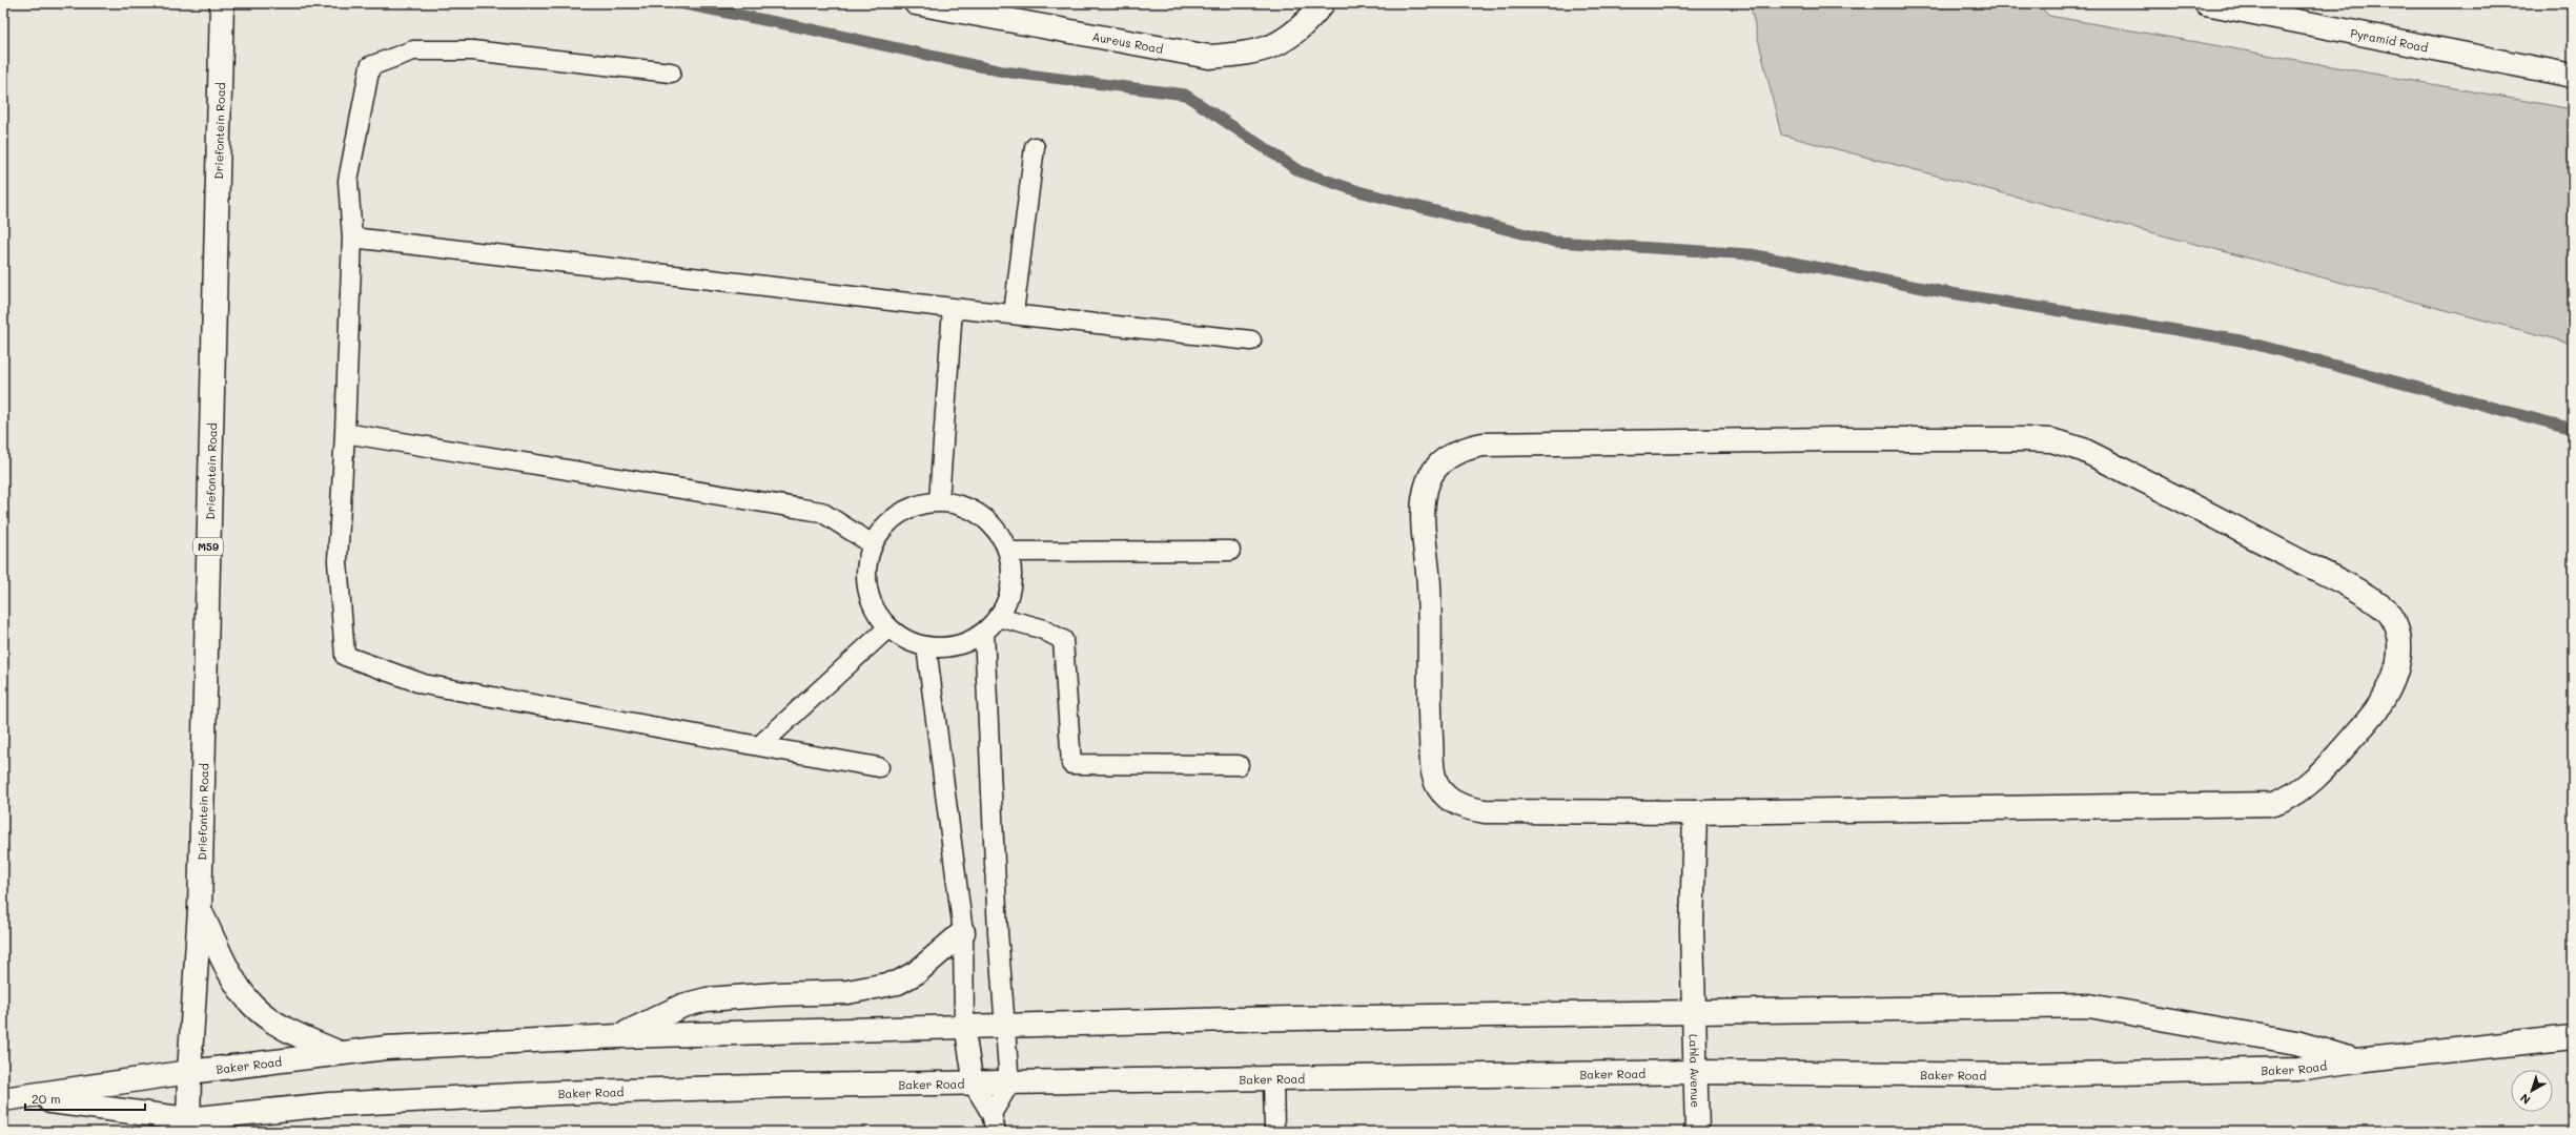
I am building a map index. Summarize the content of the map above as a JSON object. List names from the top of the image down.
{
  "streets": {
    "main road": [
      "Pyramid Road",
      "Aureus Road",
      "Driefontein Road",
      "M59",
      "Baker Road",
      "Lahla Avenue"
    ]
  },
  "crossings": [
    ["Driefontein Road", "M59"],
    ["Driefontein Road", "Baker Road"],
    ["M59", "Baker Road"],
    ["Baker Road", "Lahla Avenue"]
  ],
  "scale_bar": "20 m",
  "north": "bottom left"
}
